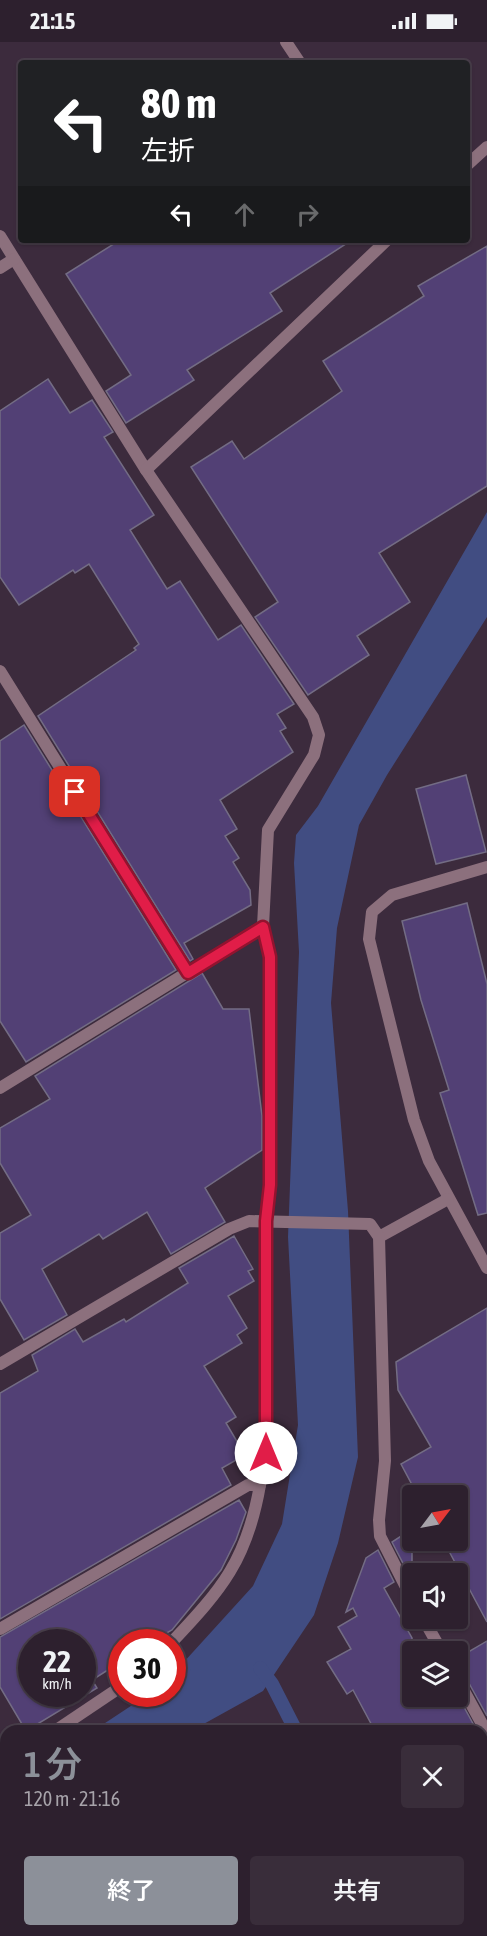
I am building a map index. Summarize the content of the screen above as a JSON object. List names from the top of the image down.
{
  "north": "top right",
  "page": {
    "status": "21:15",
    "turn": ["80 m", "左折"],
    "speed": "22 km/h",
    "limit": "30",
    "heading": ["1 分", "120 m · 21:16"],
    "buttons": ["終了", "共有"]
  }
}
